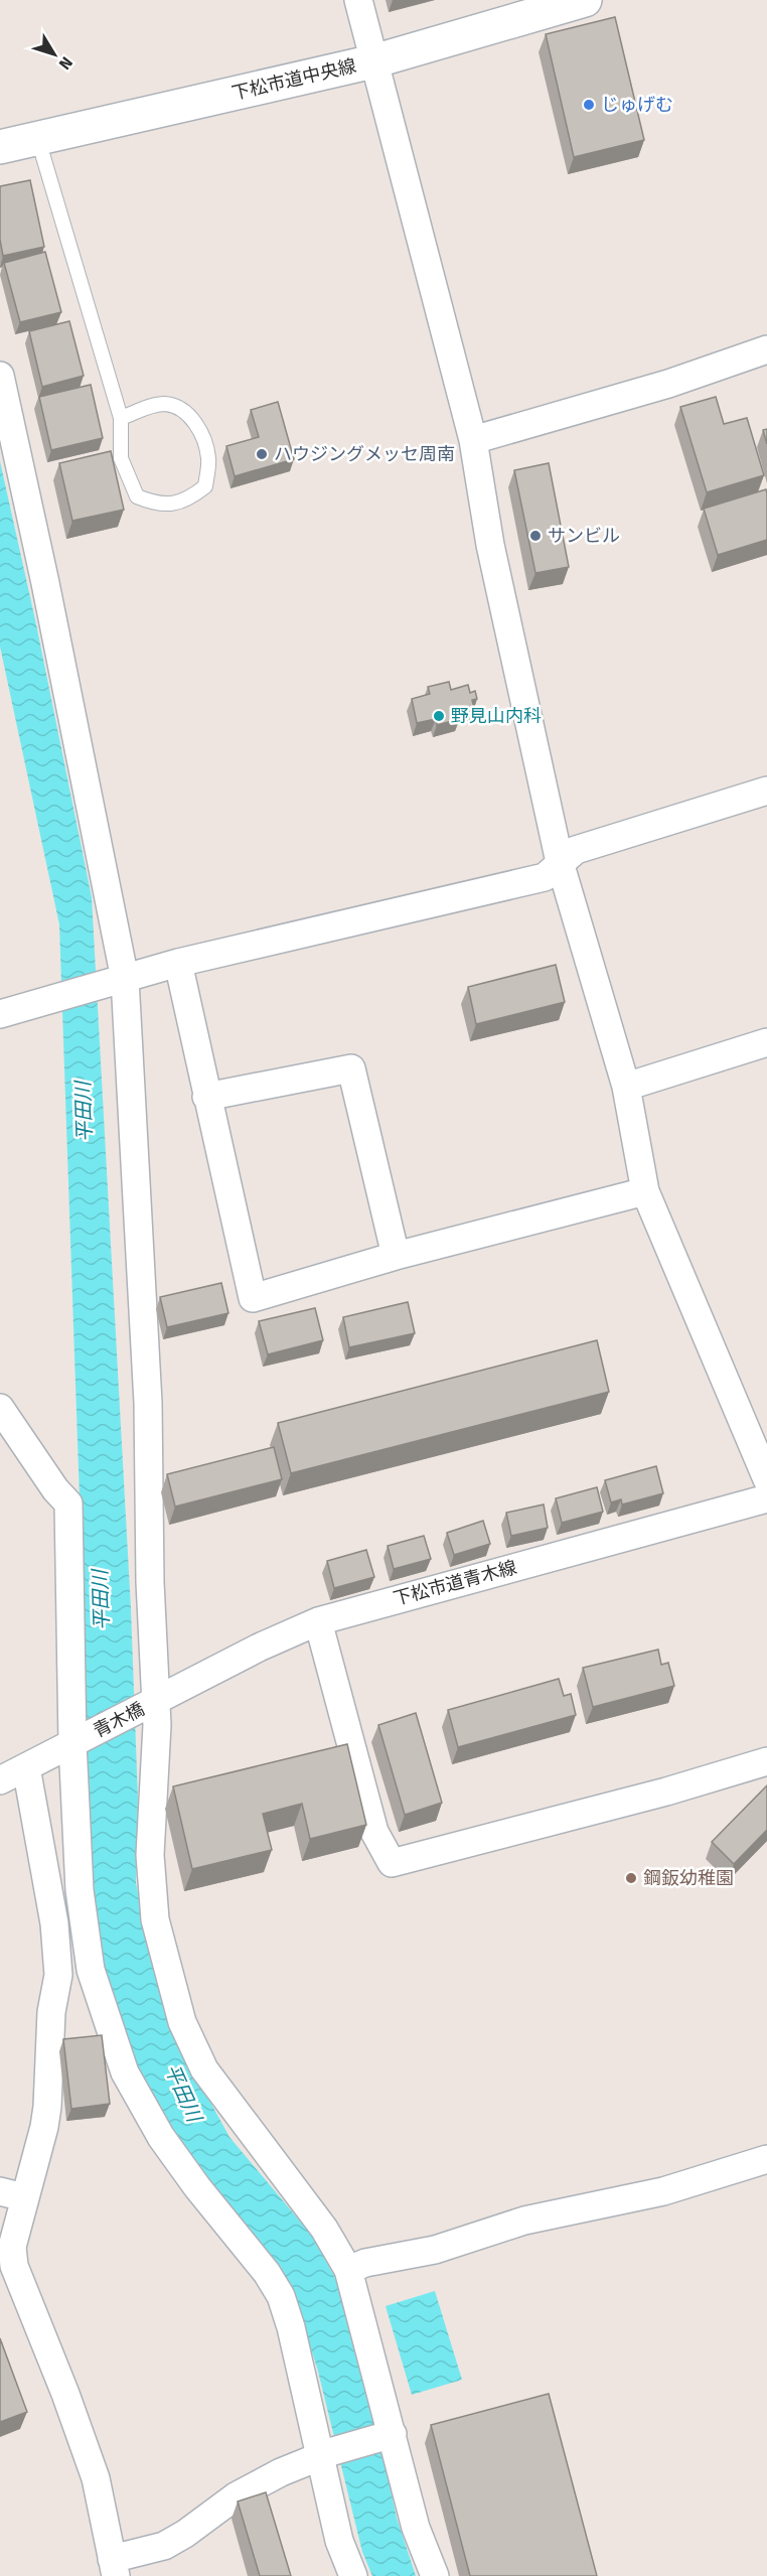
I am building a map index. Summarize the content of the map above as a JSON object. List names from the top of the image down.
{
  "streets": {
    "street": ["下松市道中央線", "下松市道青木線", "青木橋"]
  },
  "crossings": [
    ["下松市道青木線", "青木橋"]
  ],
  "water": ["平田川"],
  "places": [
    "じゅげむ",
    "ハウジングメッセ周南",
    "サンビル",
    "野見山内科",
    "鋼鈑幼稚園"
  ],
  "north": "bottom right"
}
